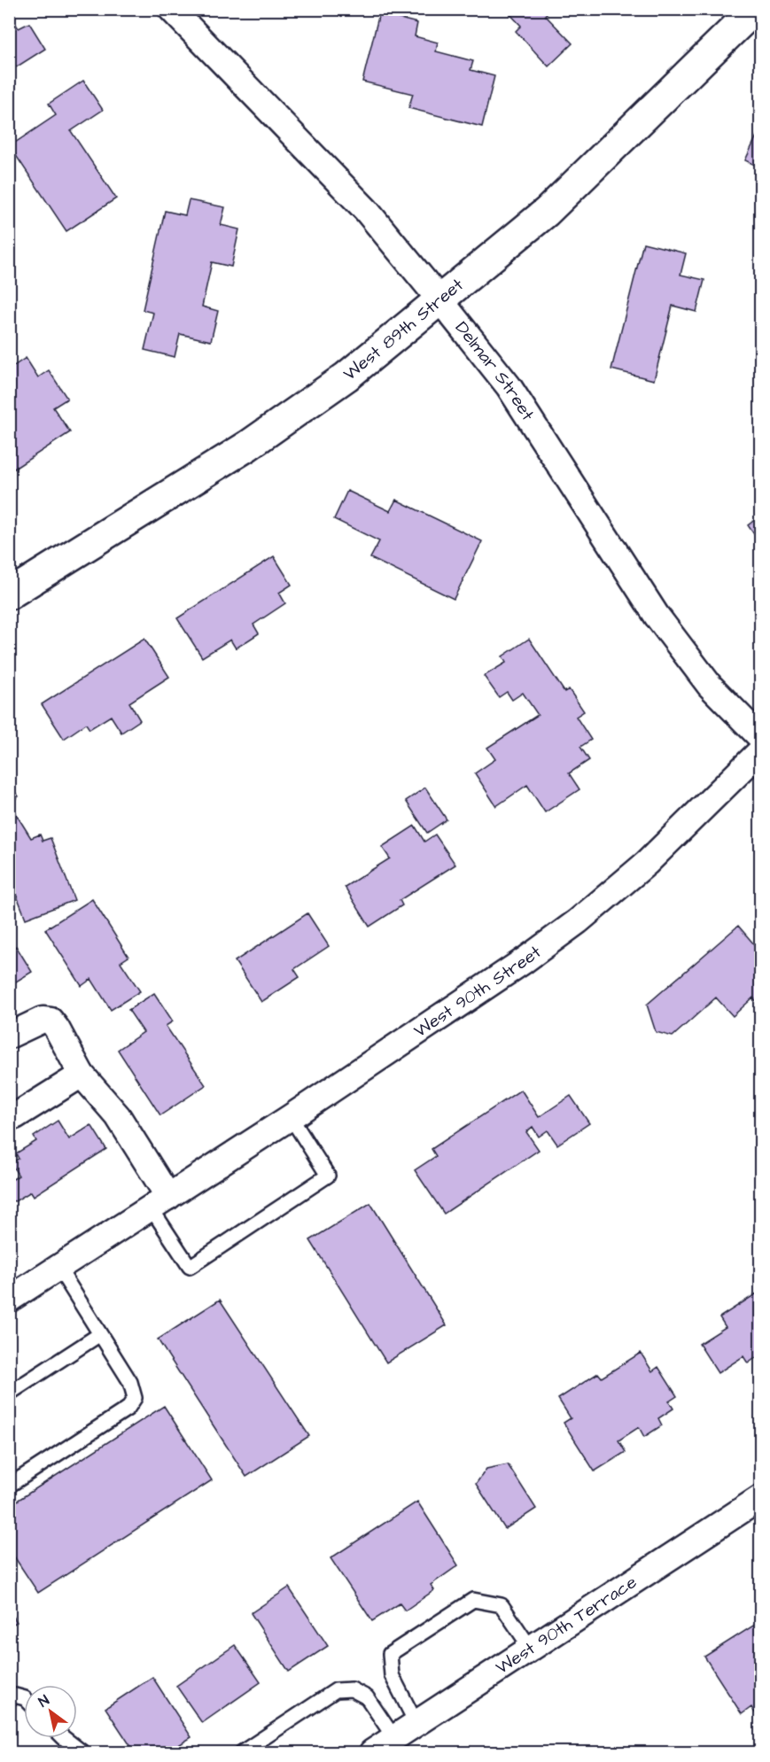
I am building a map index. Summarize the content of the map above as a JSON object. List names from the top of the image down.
{
  "streets": {
    "street": [
      "West 89th Street",
      "Delmar Street",
      "West 90th Street",
      "West 90th Terrace"
    ]
  },
  "crossings": [
    ["West 89th Street", "Delmar Street"]
  ],
  "north": "top left"
}
